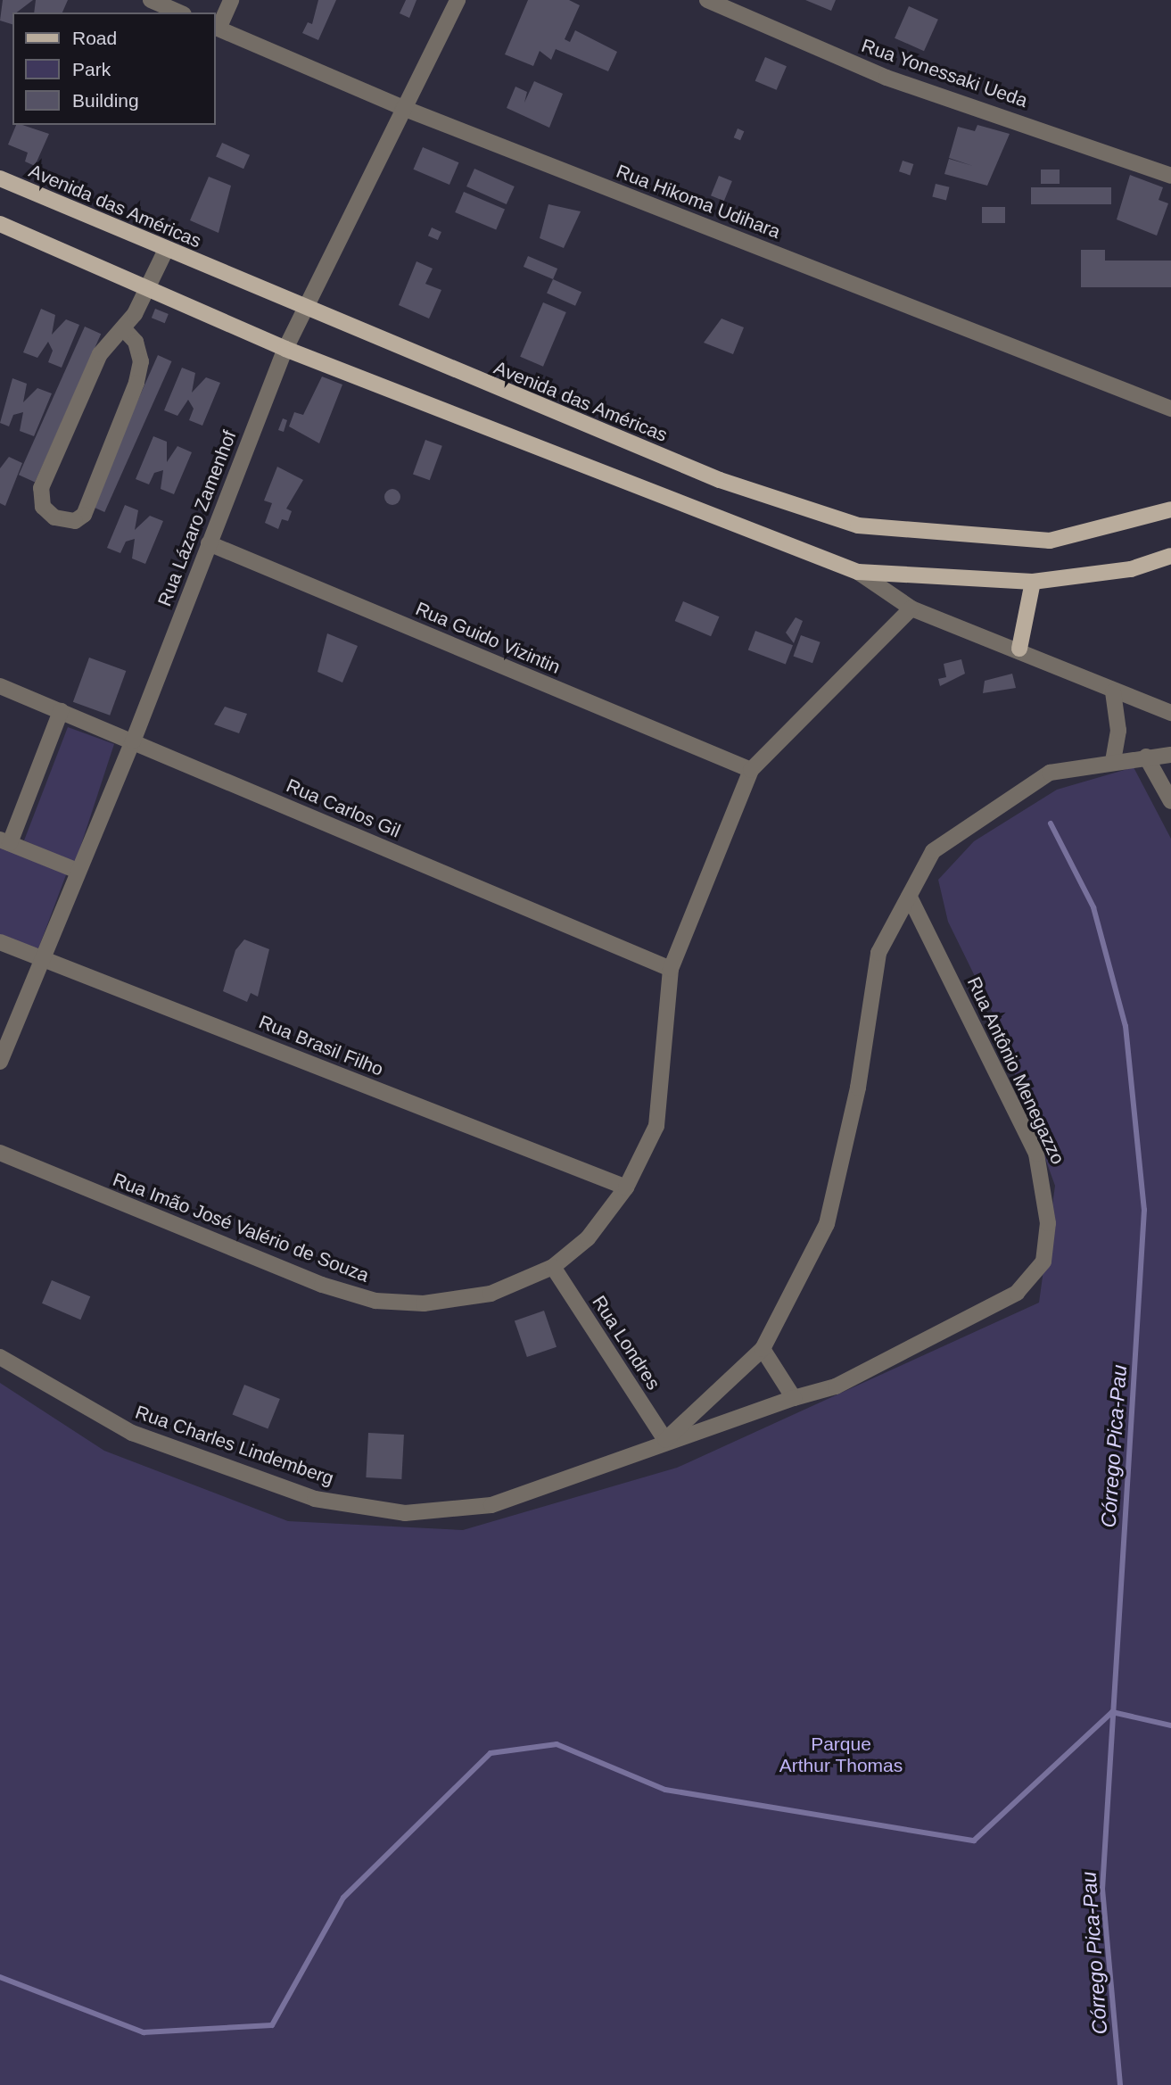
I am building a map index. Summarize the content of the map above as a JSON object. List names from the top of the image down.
{
  "streets": {
    "main road": ["Avenida das Américas"],
    "street": [
      "Rua Yonessaki Ueda",
      "Rua Hikoma Udihara",
      "Rua Lázaro Zamenhof",
      "Rua Guido Vizintin",
      "Rua Carlos Gil",
      "Rua Brasil Filho",
      "Rua Antônio Menegazzo",
      "Rua Imão José Valério de Souza",
      "Rua Londres",
      "Rua Charles Lindemberg"
    ]
  },
  "crossings": [
    ["Rua Hikoma Udihara", "Rua Lázaro Zamenhof"],
    ["Avenida das Américas", "Rua Lázaro Zamenhof"],
    ["Rua Lázaro Zamenhof", "Rua Guido Vizintin"],
    ["Rua Lázaro Zamenhof", "Rua Carlos Gil"],
    ["Rua Lázaro Zamenhof", "Rua Brasil Filho"],
    ["Rua Guido Vizintin", "Rua Imão José Valério de Souza"],
    ["Rua Carlos Gil", "Rua Imão José Valério de Souza"],
    ["Rua Brasil Filho", "Rua Imão José Valério de Souza"],
    ["Rua Antônio Menegazzo", "Rua Londres"],
    ["Rua Antônio Menegazzo", "Rua Charles Lindemberg"],
    ["Rua Imão José Valério de Souza", "Rua Londres"],
    ["Rua Londres", "Rua Charles Lindemberg"]
  ],
  "water": ["Córrego Pica-Pau"],
  "parks": ["Parque Arthur Thomas"],
  "legend": ["Road", "Park", "Building"]
}
